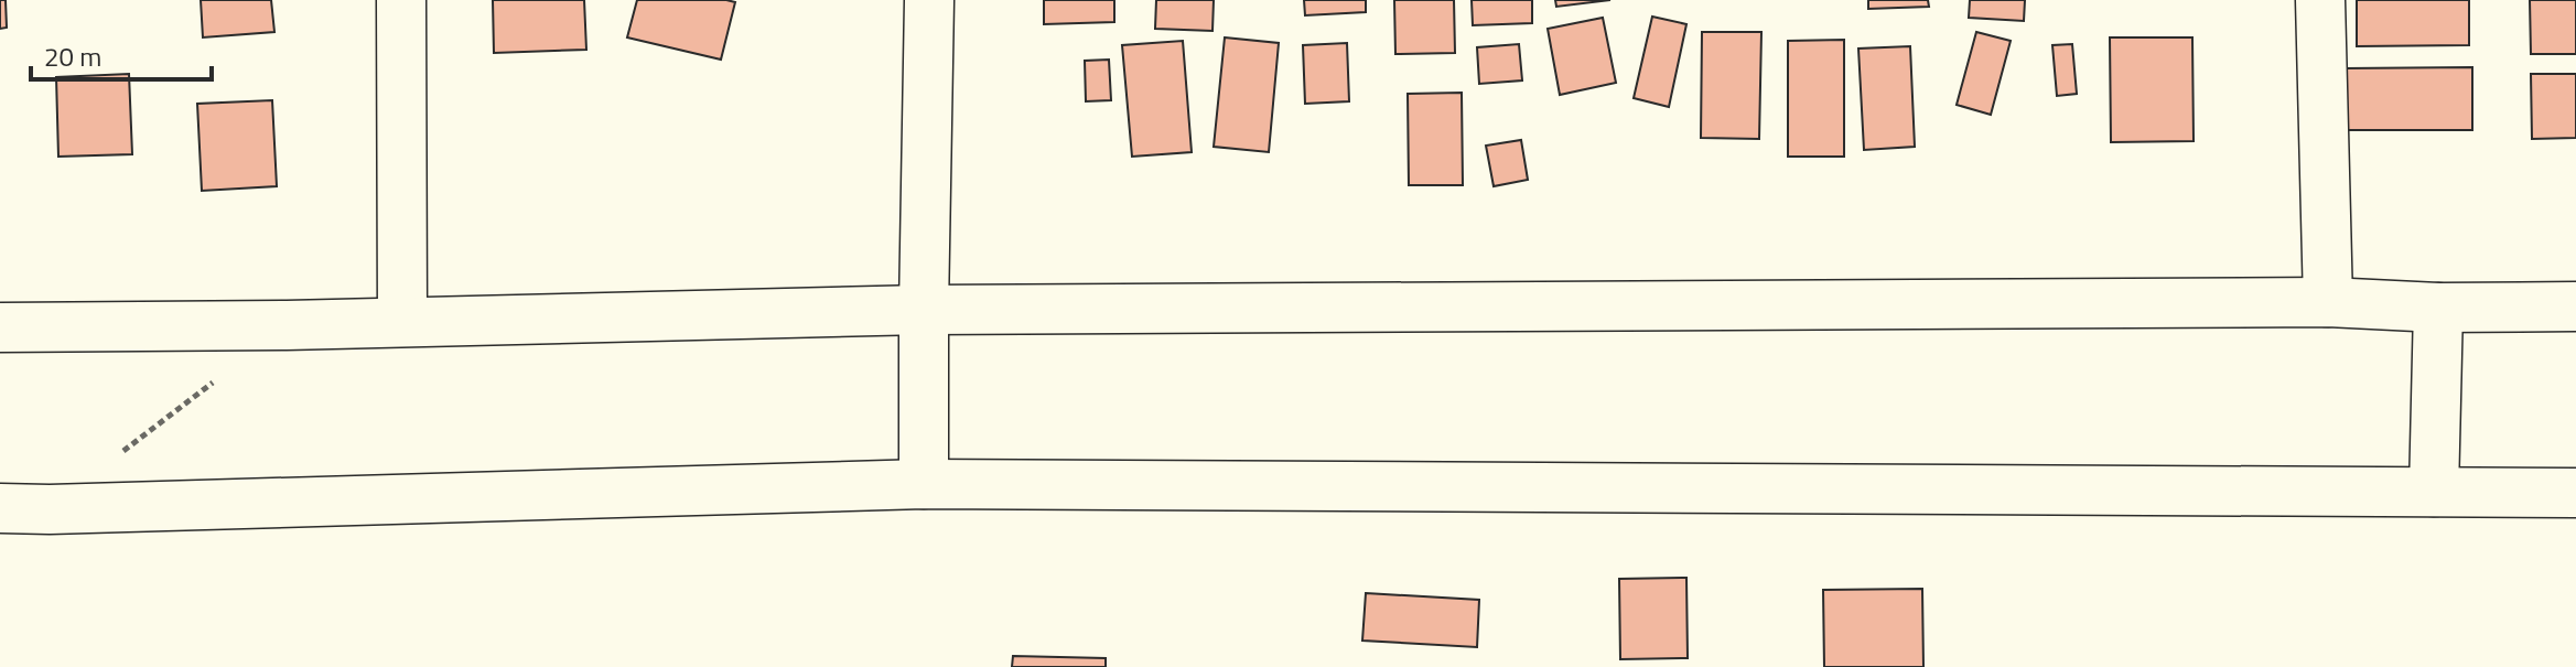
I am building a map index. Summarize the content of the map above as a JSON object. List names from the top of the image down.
{
  "scale_bar": "20 m"
}
